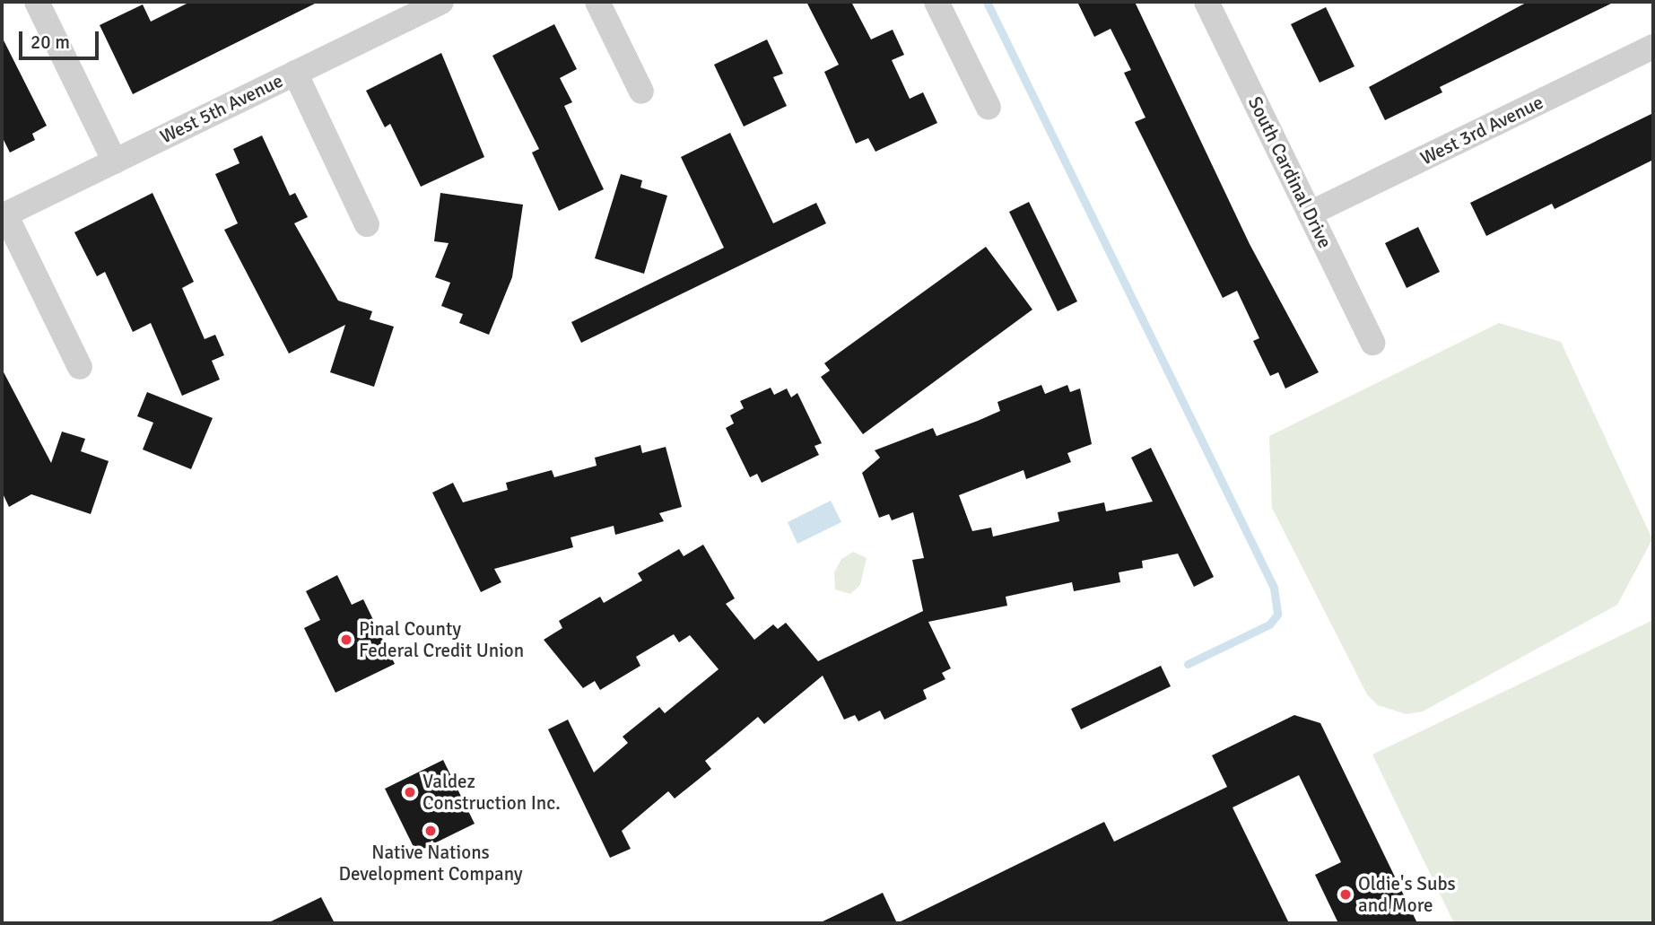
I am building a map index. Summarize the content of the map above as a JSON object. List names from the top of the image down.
{
  "streets": {
    "street": ["West 5th Avenue", "West 3rd Avenue", "South Cardinal Drive"]
  },
  "crossings": [
    ["West 3rd Avenue", "South Cardinal Drive"]
  ],
  "places": [
    "Pinal County Federal Credit Union",
    "Valdez Construction Inc.",
    "Native Nations Development Company",
    "Oldie's Subs and More"
  ],
  "scale_bar": "20 m"
}
